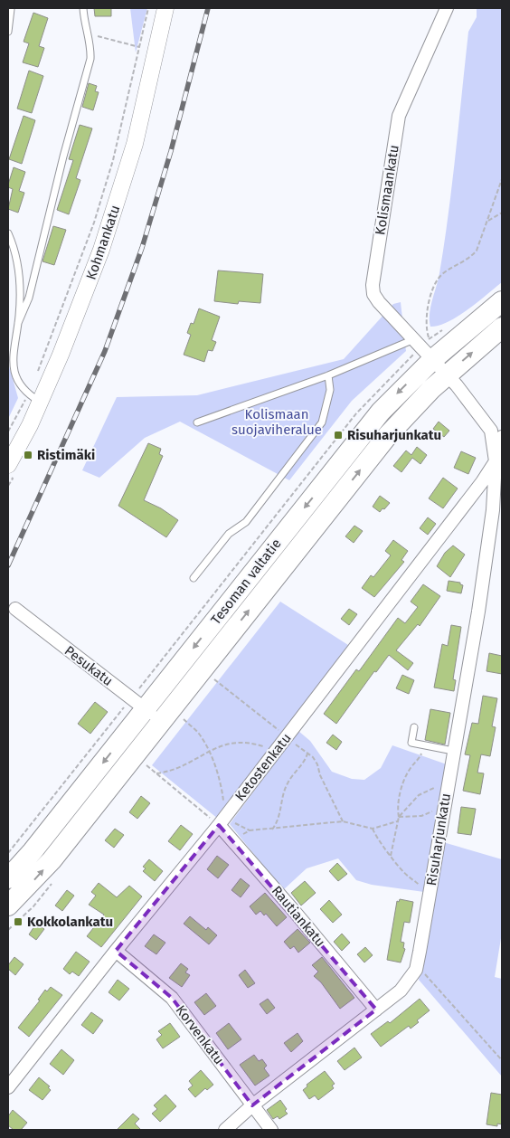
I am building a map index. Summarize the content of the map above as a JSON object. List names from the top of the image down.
{
  "streets": {
    "main road": ["Tesoman valtatie"],
    "street": [
      "Kolismaankatu",
      "Kohmankatu",
      "Pesukatu",
      "Ketostenkatu",
      "Risuharjunkatu",
      "Rautiankatu",
      "Korvenkatu"
    ]
  },
  "crossings": [
    ["Kolismaankatu", "Tesoman valtatie"],
    ["Kolismaankatu", "Ketostenkatu"],
    ["Kolismaankatu", "Risuharjunkatu"],
    ["Tesoman valtatie", "Pesukatu"],
    ["Ketostenkatu", "Risuharjunkatu"],
    ["Ketostenkatu", "Rautiankatu"],
    ["Ketostenkatu", "Korvenkatu"],
    ["Risuharjunkatu", "Rautiankatu"],
    ["Risuharjunkatu", "Korvenkatu"]
  ],
  "parks": ["Kolismaan suojaviheralue"],
  "places": {
    "transit": ["Risuharjunkatu", "Ristimäki", "Kokkolankatu"]
  }
}
